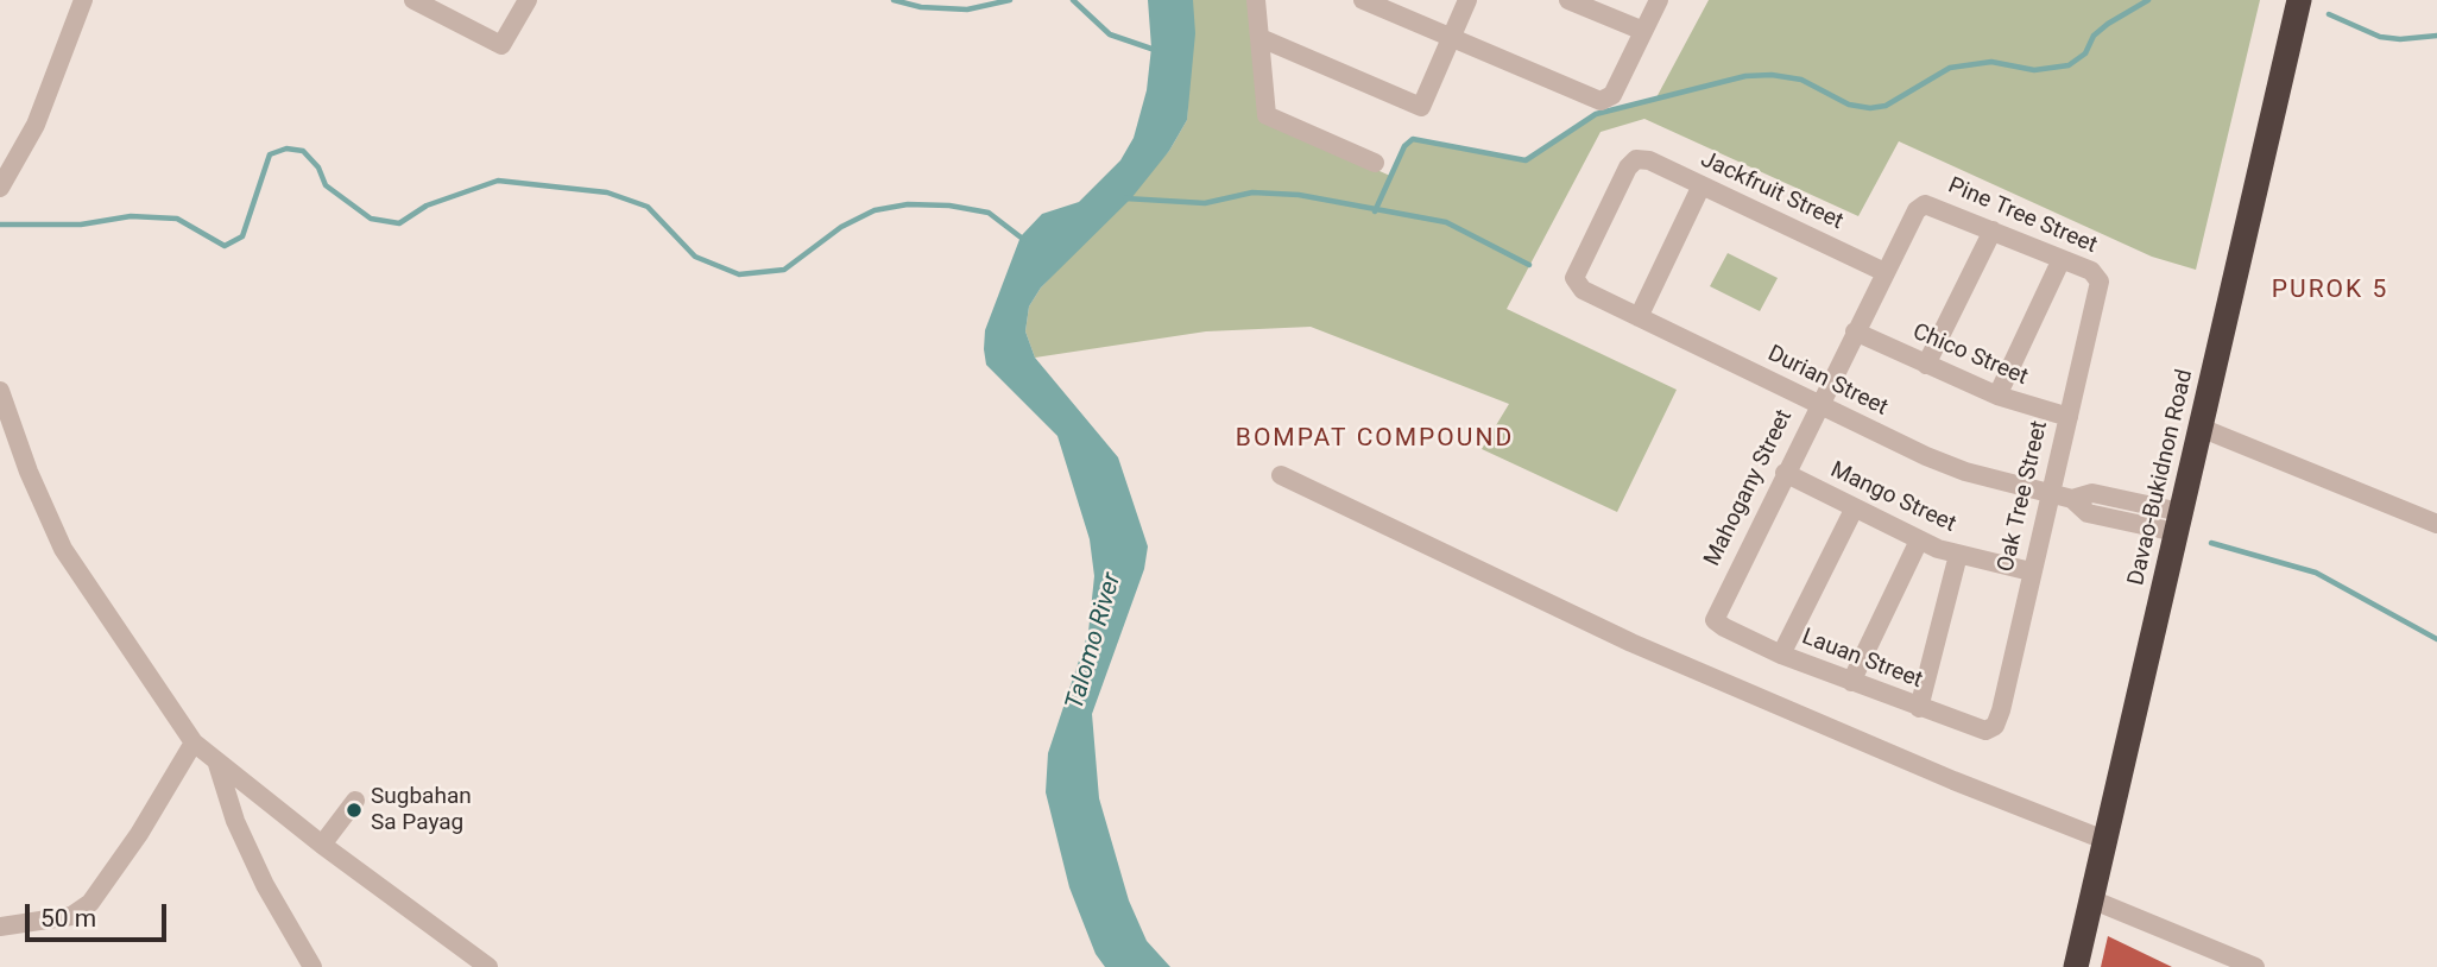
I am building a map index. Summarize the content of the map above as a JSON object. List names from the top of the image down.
{
  "streets": {
    "highway": ["Davao-Bukidnon Road"],
    "street": [
      "Jackfruit Street",
      "Pine Tree Street",
      "Chico Street",
      "Durian Street",
      "Mahogany Street",
      "Oak Tree Street",
      "Mango Street",
      "Lauan Street"
    ]
  },
  "crossings": [
    ["Jackfruit Street", "Durian Street"],
    ["Jackfruit Street", "Mahogany Street"],
    ["Pine Tree Street", "Mahogany Street"],
    ["Pine Tree Street", "Oak Tree Street"],
    ["Chico Street", "Mahogany Street"],
    ["Chico Street", "Oak Tree Street"],
    ["Durian Street", "Davao-Bukidnon Road"],
    ["Durian Street", "Mahogany Street"],
    ["Durian Street", "Oak Tree Street"],
    ["Mahogany Street", "Mango Street"],
    ["Mahogany Street", "Lauan Street"],
    ["Oak Tree Street", "Mango Street"],
    ["Oak Tree Street", "Lauan Street"]
  ],
  "districts": ["PUROK 5", "BOMPAT COMPOUND"],
  "water": ["Talomo River"],
  "places": ["Sugbahan Sa Payag"],
  "scale_bar": "50 m"
}
